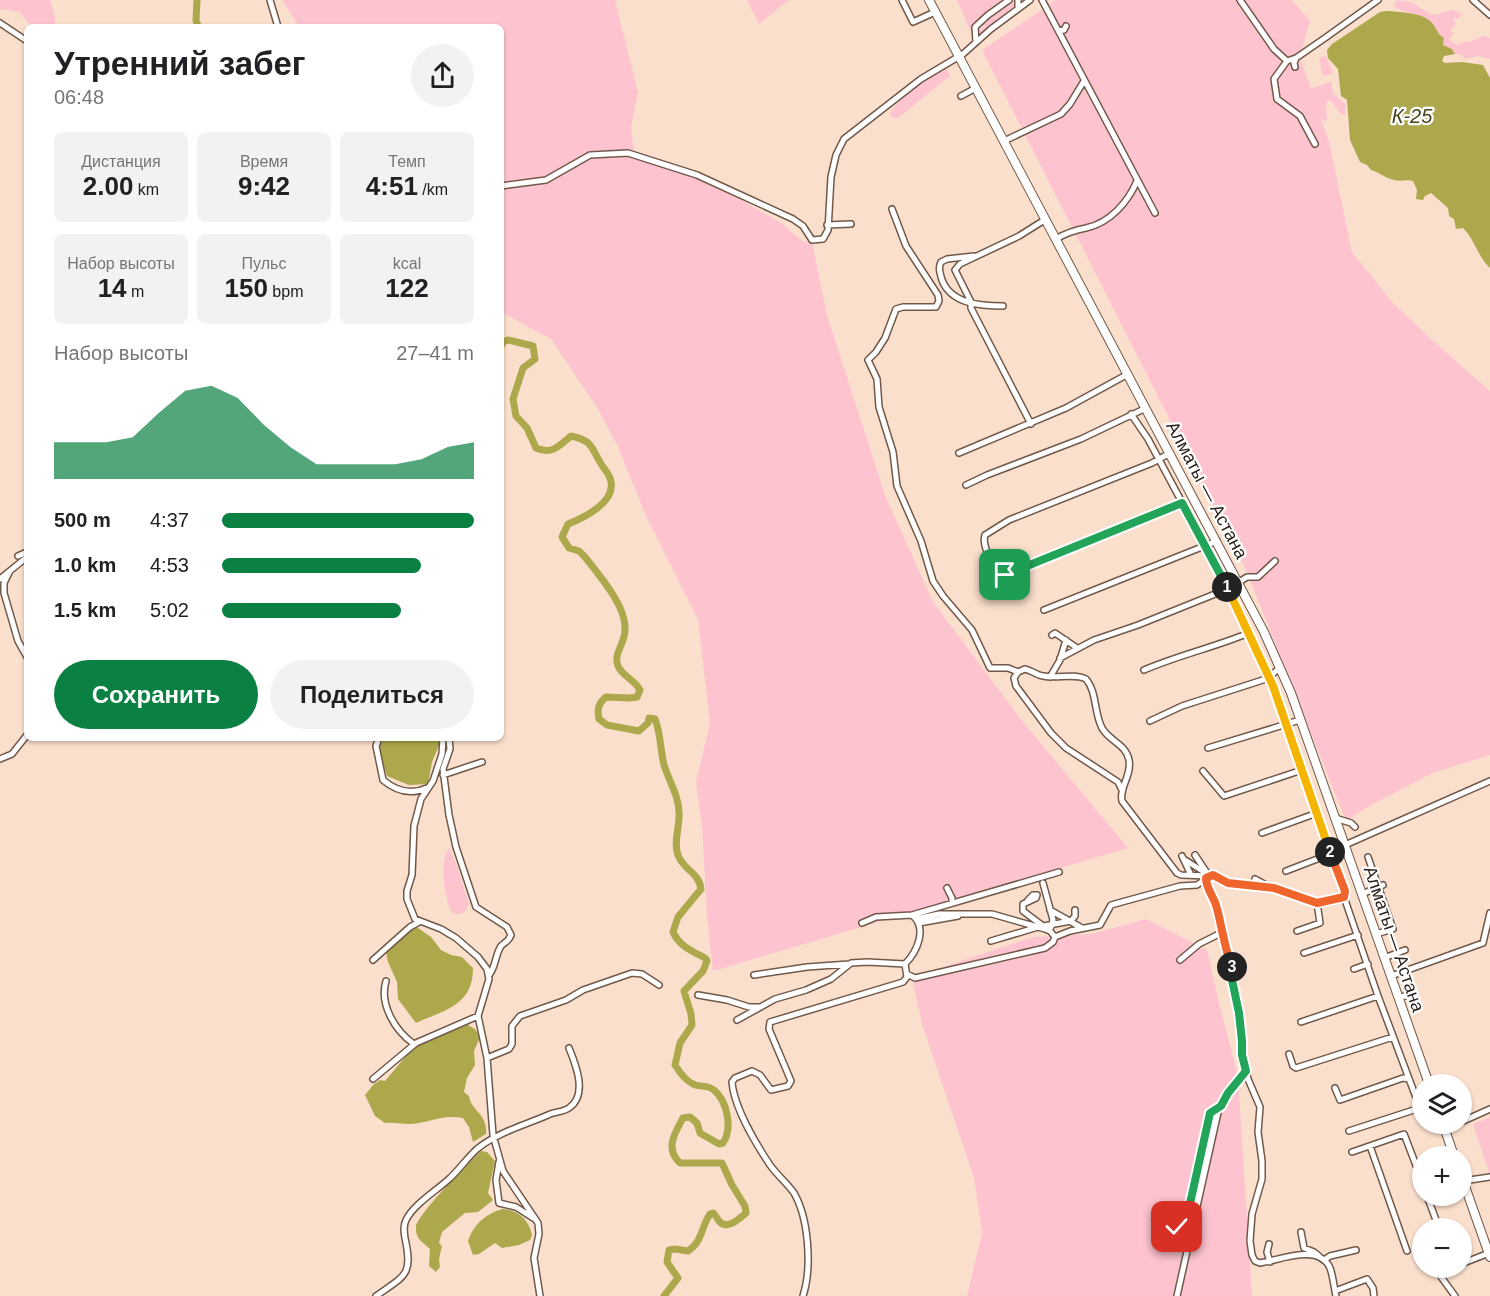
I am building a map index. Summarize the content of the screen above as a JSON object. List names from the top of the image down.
{
  "streets": {
    "highway": ["Алматы — Астана"]
  },
  "water": ["К-25"],
  "page": {
    "heading": ["Утренний забег", "06:48"],
    "stats": [
      ["Дистанция", "2.00 km"],
      ["Время", "9:42"],
      ["Темп", "4:51 /km"],
      ["Набор высоты", "14 m"],
      ["Пульс", "150 bpm"],
      ["kcal", "122"]
    ],
    "chart": ["Набор высоты", "27–41 m"],
    "list": [
      {
        "name": "500 m",
        "note": "4:37"
      },
      {
        "name": "1.0 km",
        "note": "4:53"
      },
      {
        "name": "1.5 km",
        "note": "5:02"
      }
    ],
    "pins": ["1", "2", "3"],
    "buttons": ["Сохранить", "Поделиться"],
    "map_buttons": ["+", "−"]
  }
}
